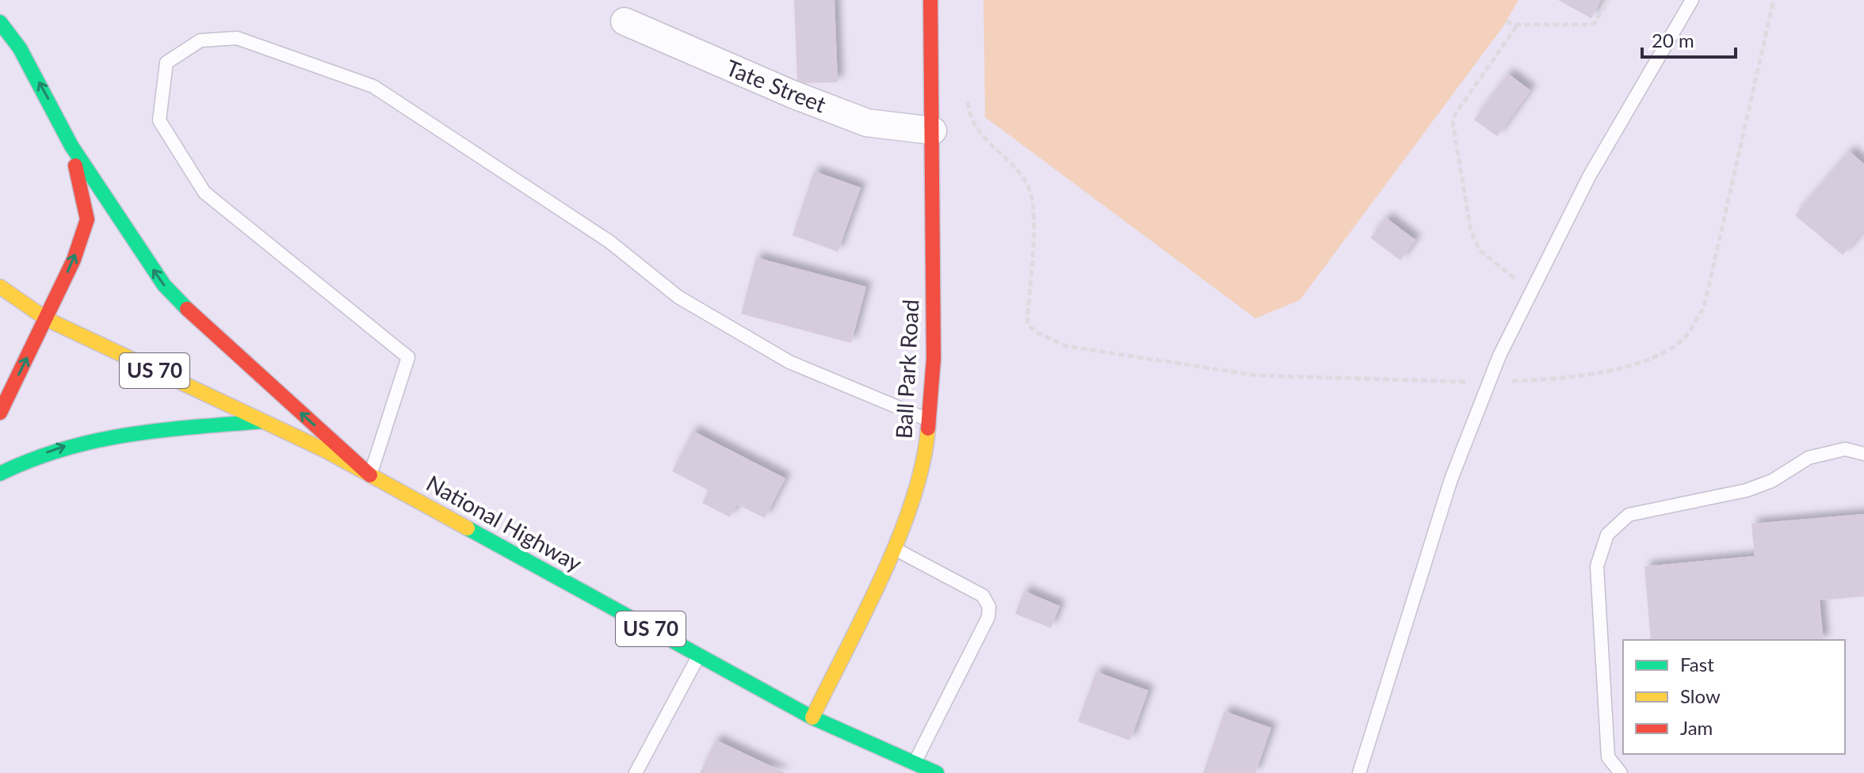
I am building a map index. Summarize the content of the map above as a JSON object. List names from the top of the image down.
{
  "streets": {
    "main road": ["Ball Park Road", "US 70", "National Highway"],
    "street": ["Tate Street"]
  },
  "crossings": [
    ["Tate Street", "Ball Park Road"],
    ["Ball Park Road", "National Highway"]
  ],
  "legend": ["Fast", "Slow", "Jam"],
  "scale_bar": "20 m"
}
